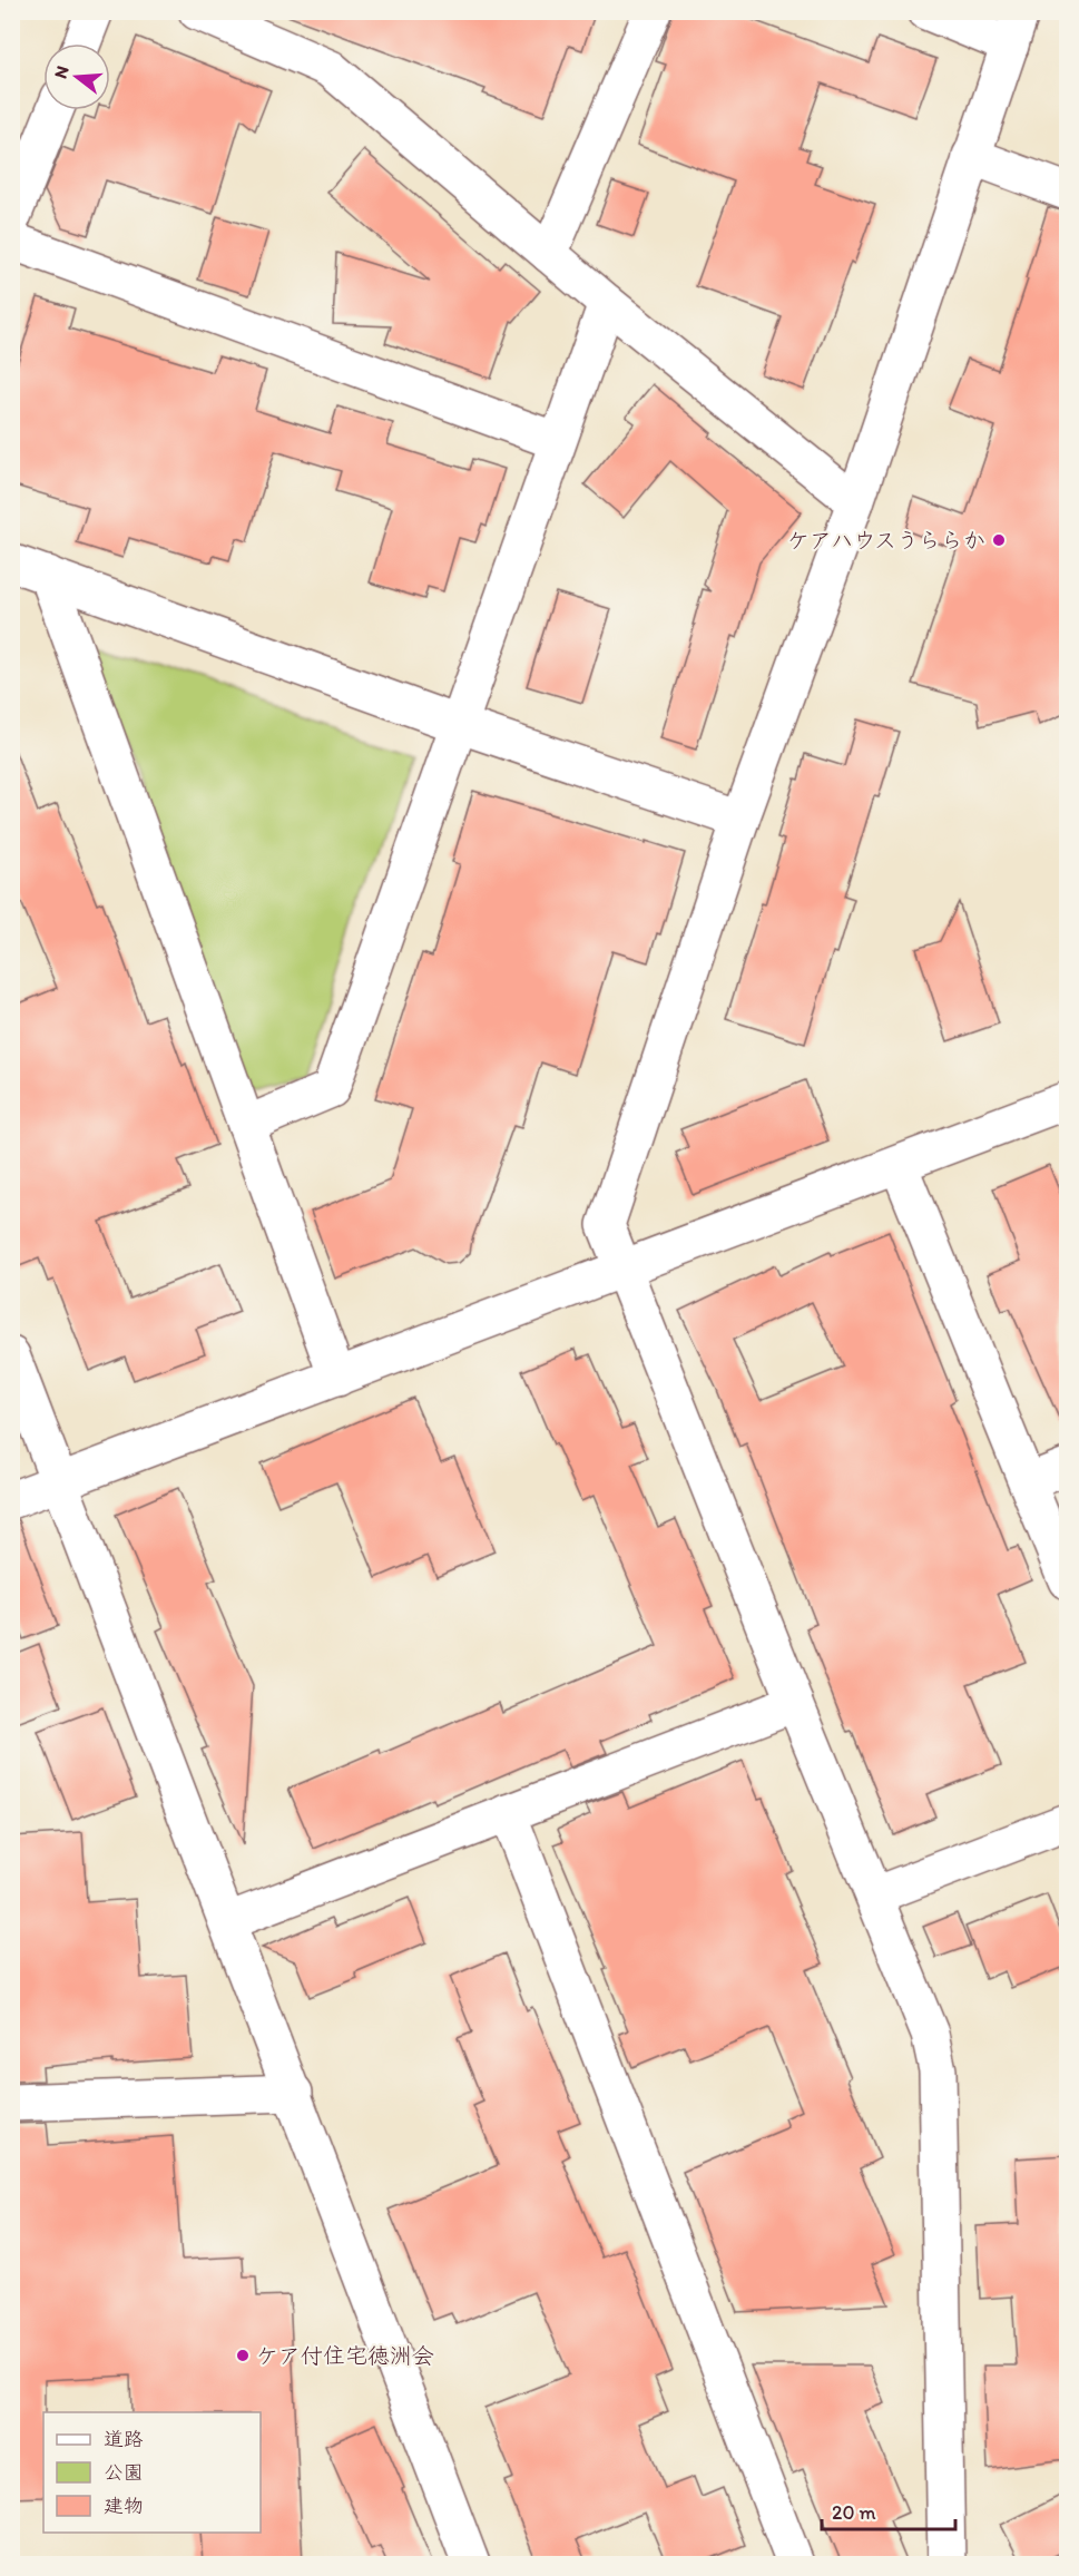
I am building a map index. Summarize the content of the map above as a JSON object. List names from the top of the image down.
{
  "places": ["ケアハウスうららか", "ケア付住宅徳洲会"],
  "legend": ["道路", "公園", "建物"],
  "scale_bar": "20 m",
  "north": "left"
}
